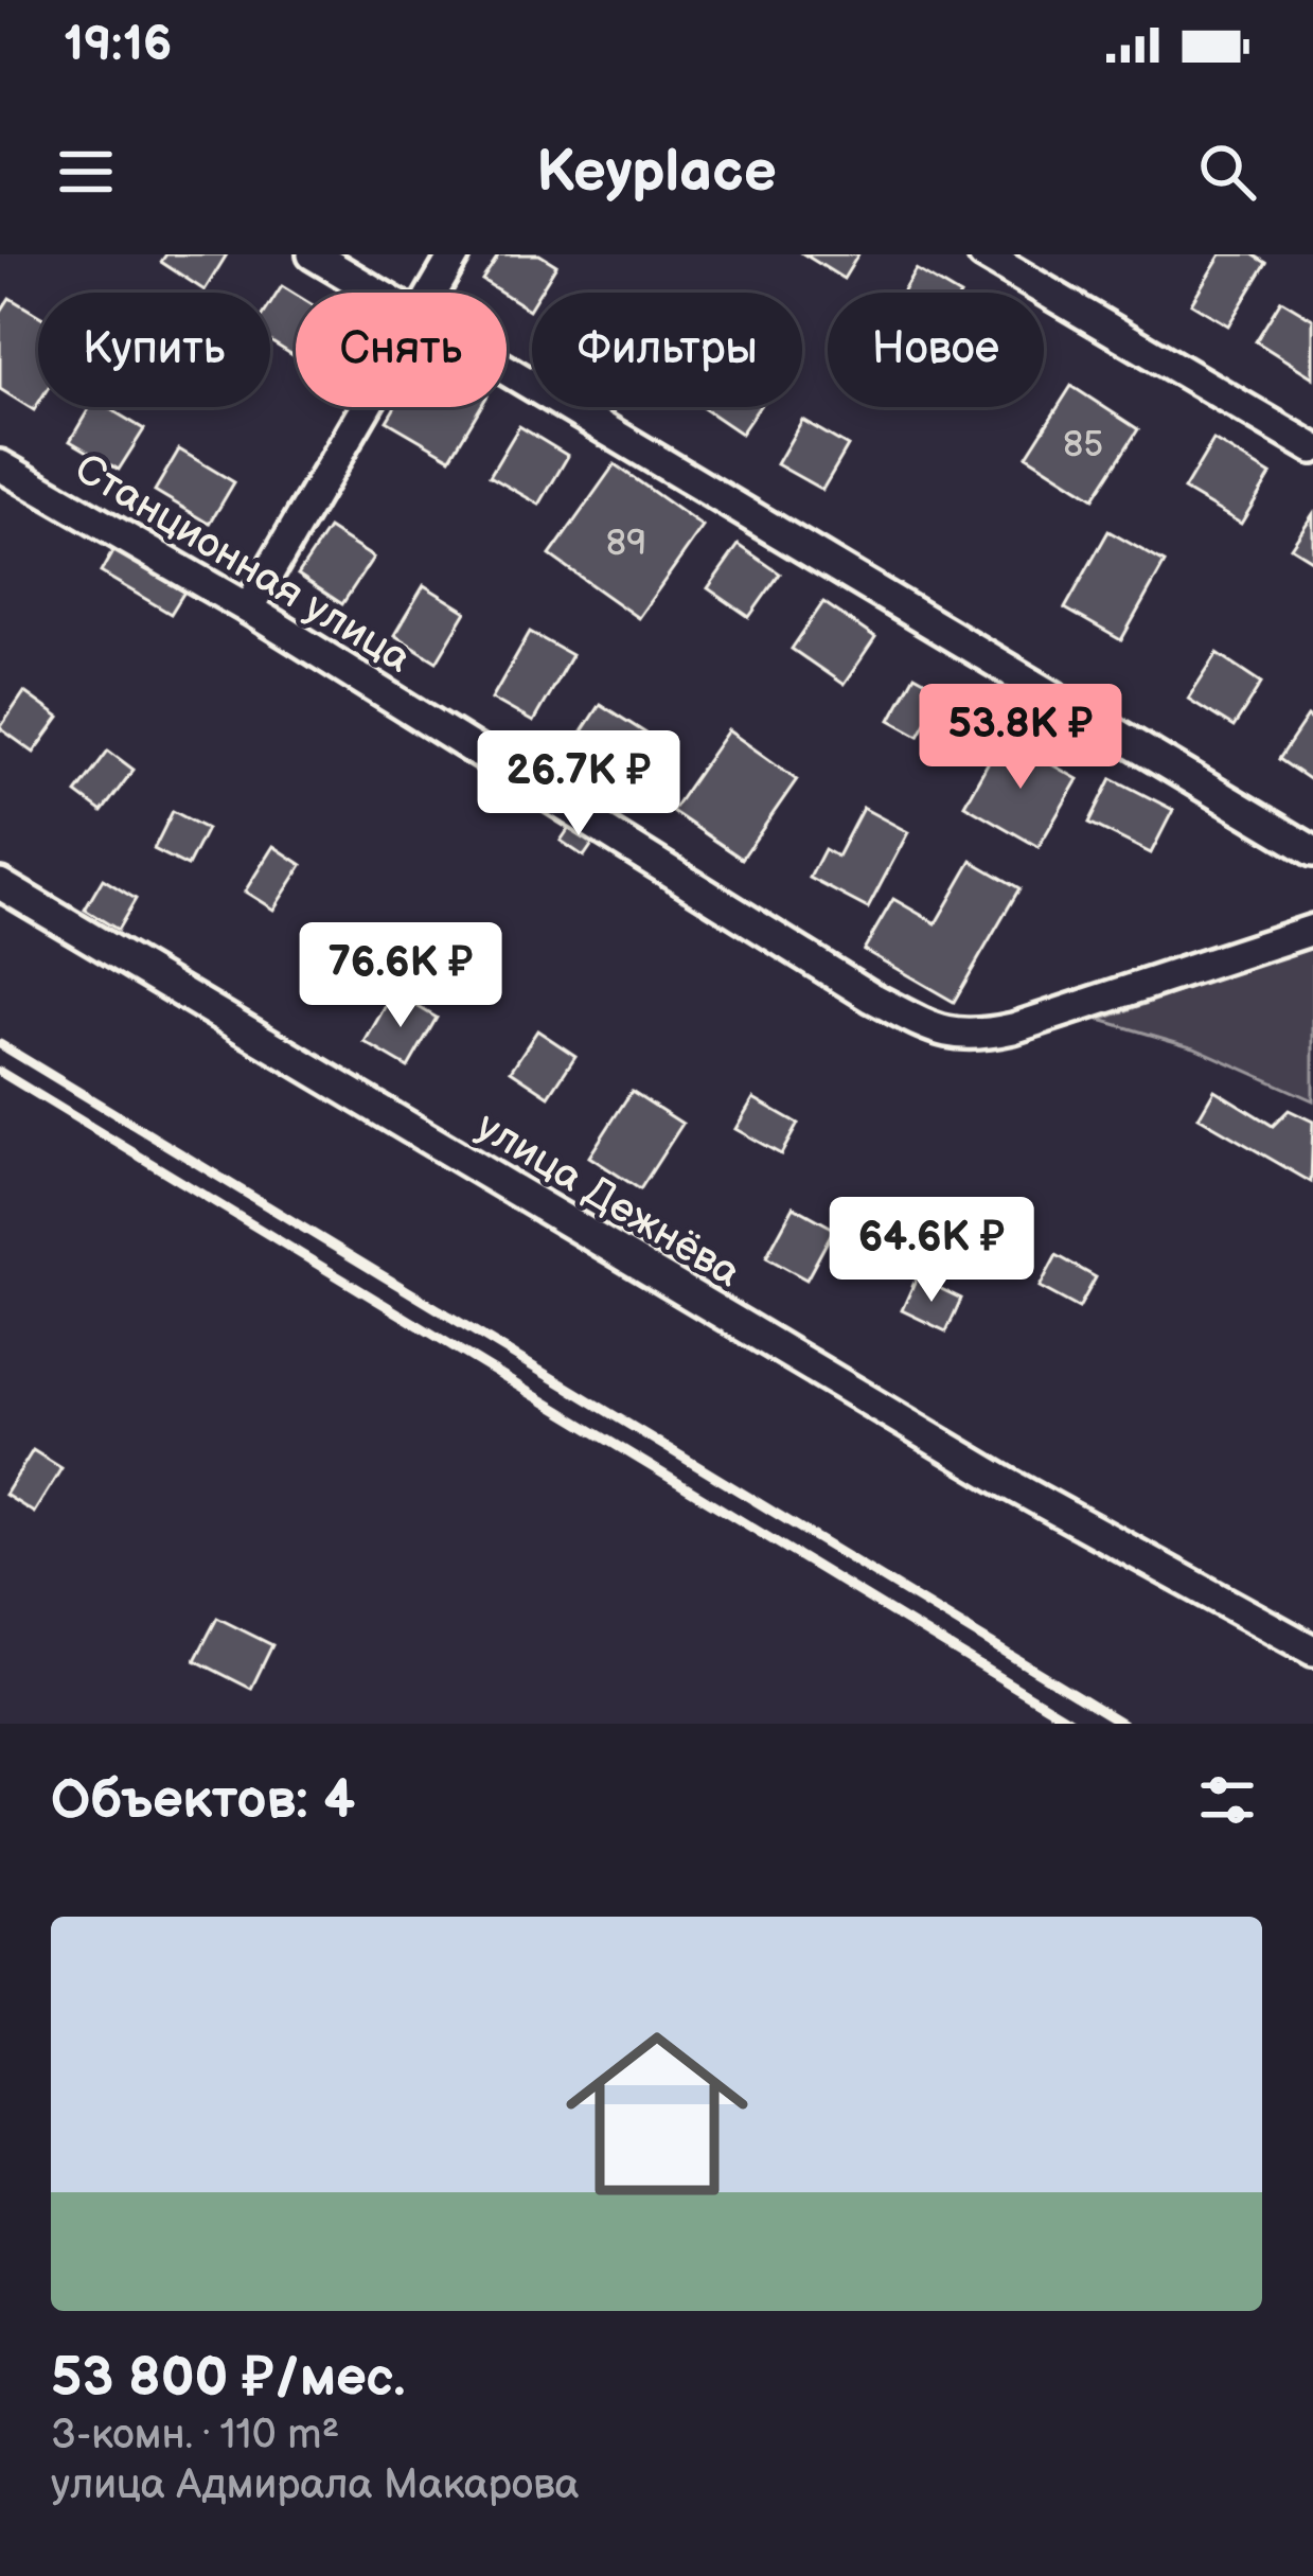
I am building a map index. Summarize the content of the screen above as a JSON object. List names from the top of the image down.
{
  "streets": {
    "street": ["Станционная улица", "улица Дежнёва"]
  },
  "house_numbers": ["85", "89"],
  "page": {
    "status": "19:16",
    "header": "Keyplace",
    "chip": [
      "Купить",
      "Снять",
      "Фильтры",
      "Новое"
    ],
    "price": [
      "53.8K ₽",
      "26.7K ₽",
      "76.6K ₽",
      "64.6K ₽"
    ],
    "heading": "Объектов: 4",
    "list": [
      {
        "name": "53 800 ₽/мес.",
        "note": "3-комн. · 110 m² · улица Адмирала Макарова"
      }
    ]
  }
}
